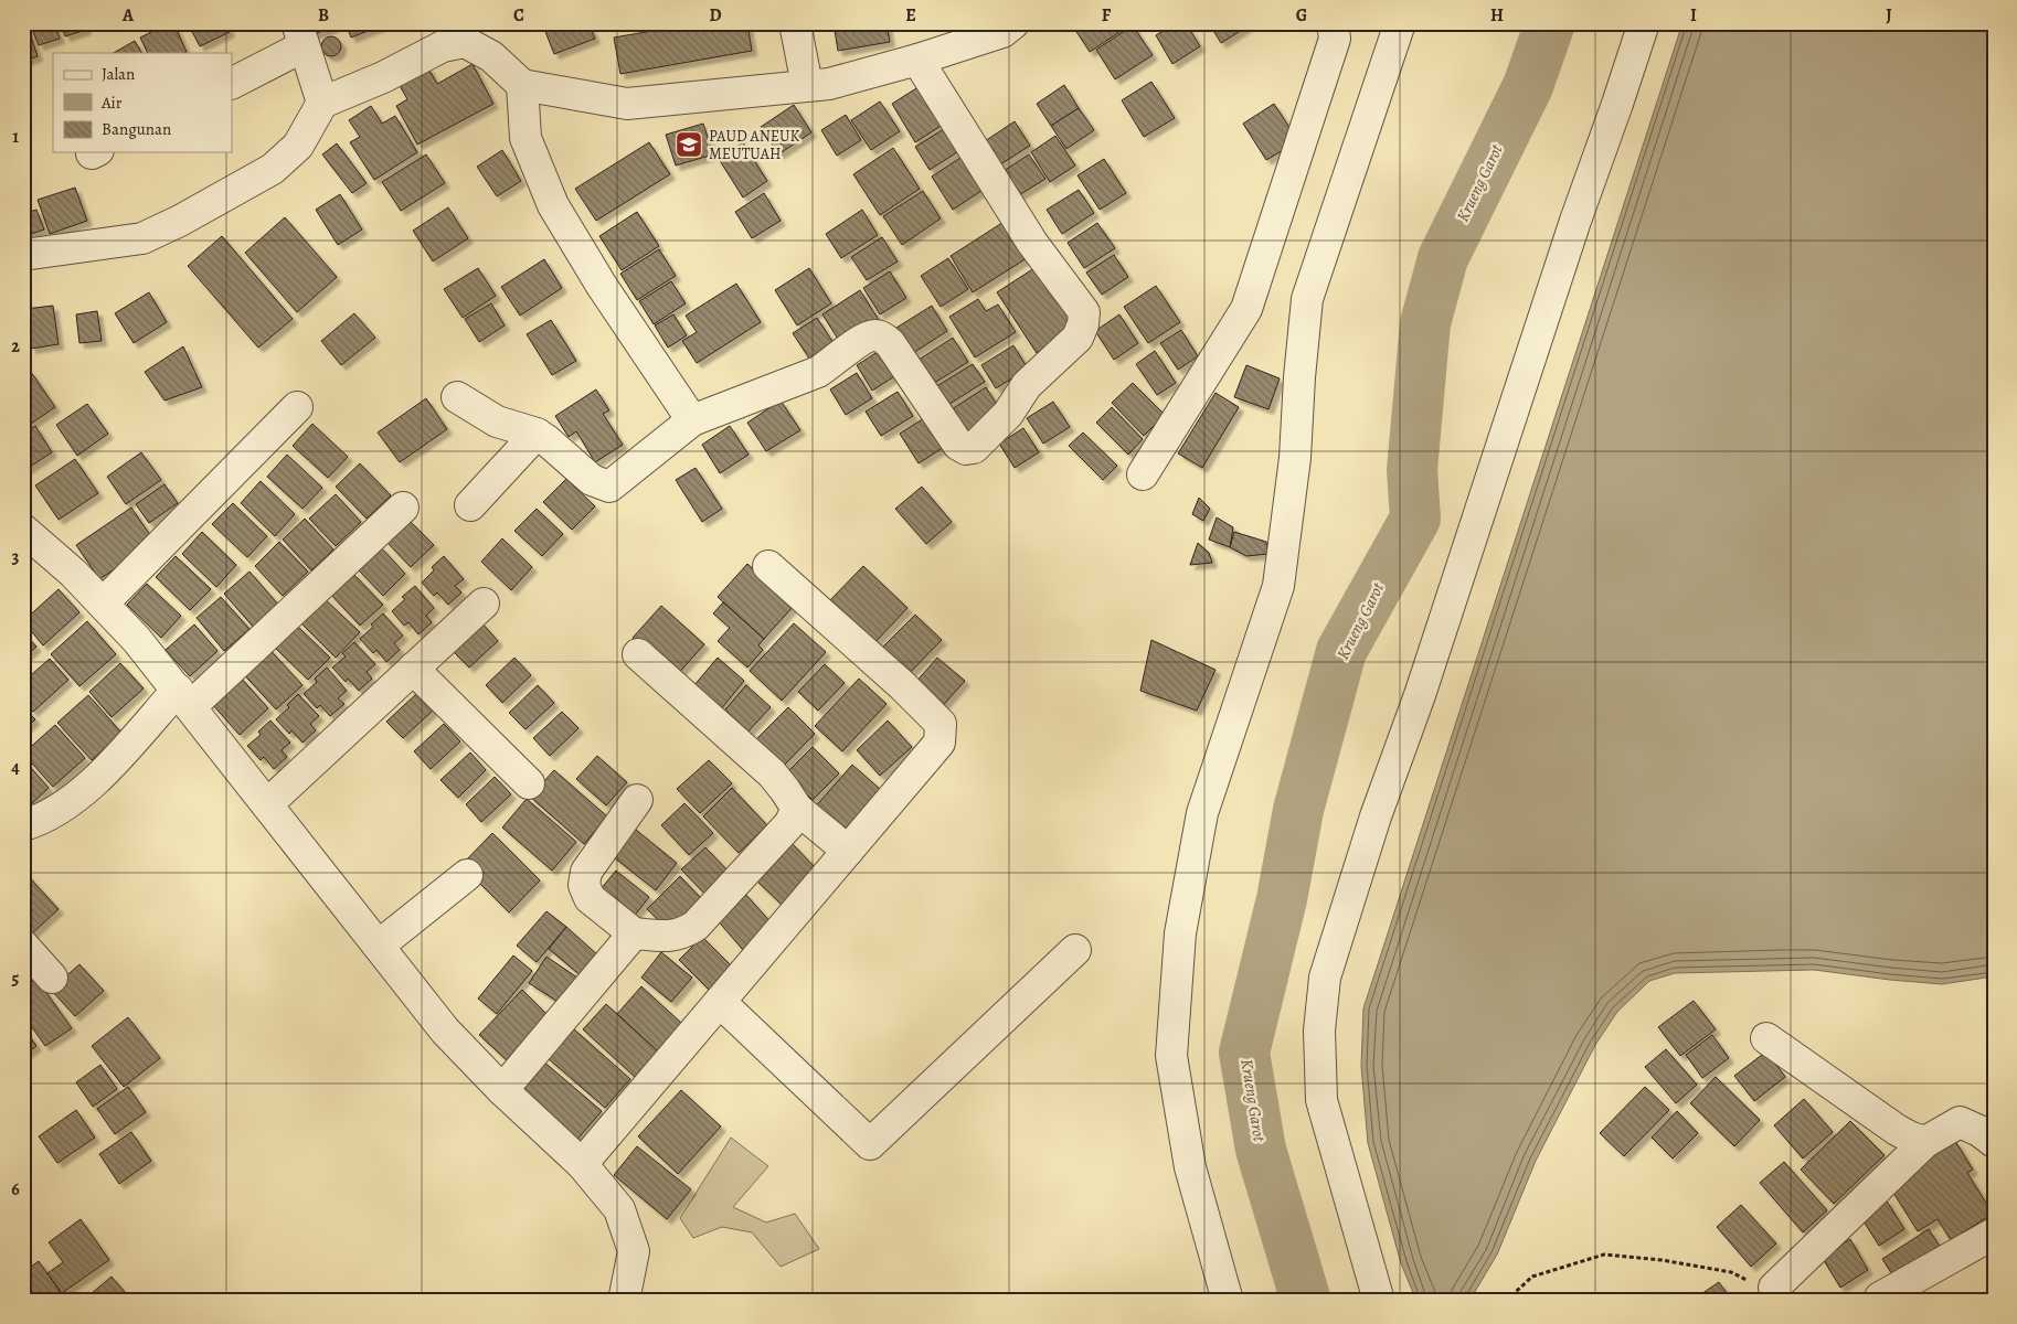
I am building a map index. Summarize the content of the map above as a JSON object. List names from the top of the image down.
{
  "water": ["Krueng Garot"],
  "places": {
    "school or university": ["PAUD ANEUK MEUTUAH"]
  },
  "legend": ["Jalan", "Air", "Bangunan"],
  "grid": {
    "columns": [
      "A",
      "B",
      "C",
      "D",
      "E",
      "F",
      "G",
      "H",
      "I",
      "J"
    ],
    "rows": [
      "1",
      "2",
      "3",
      "4",
      "5",
      "6"
    ]
  }
}
